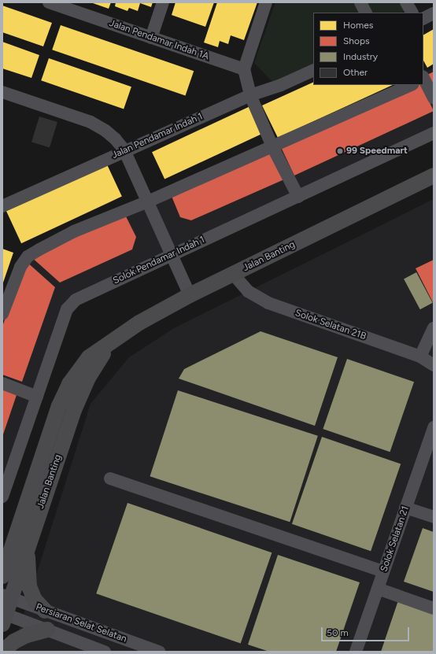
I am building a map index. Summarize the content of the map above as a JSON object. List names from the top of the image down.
{
  "streets": {
    "main road": ["Jalan Banting"],
    "street": [
      "Jalan Pendamar Indah 1A",
      "Jalan Pendamar Indah 1",
      "Solok Pendamar Indah 1",
      "Solok Selatan 21B",
      "Solok Selatan 21",
      "Persiaran Selat Selatan"
    ]
  },
  "crossings": [
    ["Jalan Banting", "Solok Selatan 21B"],
    ["Jalan Banting", "Persiaran Selat Selatan"]
  ],
  "places": ["99 Speedmart"],
  "legend": [
    "Homes",
    "Shops",
    "Industry",
    "Other"
  ],
  "scale_bar": "50 m"
}
